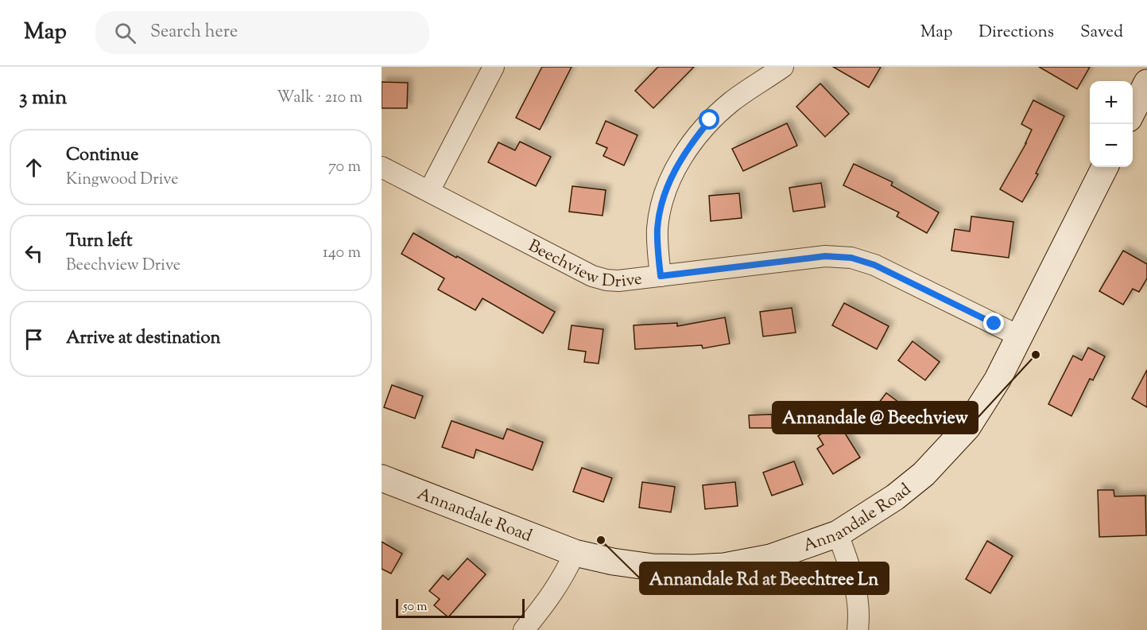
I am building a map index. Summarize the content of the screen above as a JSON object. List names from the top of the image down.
{
  "streets": {
    "main road": ["Annandale Road"],
    "street": ["Beechview Drive"]
  },
  "crossings": [
    ["Beechview Drive", "Annandale Road"]
  ],
  "places": ["Annandale @ Beechview", "Annandale Rd at Beechtree Ln"],
  "scale_bar": "50 m",
  "page": {
    "header": "Map",
    "search": "Search here",
    "nav": ["Map", "Directions", "Saved"],
    "heading": ["3 min", "Walk · 210 m"],
    "map_buttons": ["+", "−"],
    "list": [
      ["Continue", "Kingwood Drive", "70 m"],
      ["Turn left", "Beechview Drive", "140 m"],
      "Arrive at destination"
    ],
    "scale": "50 m"
  }
}
